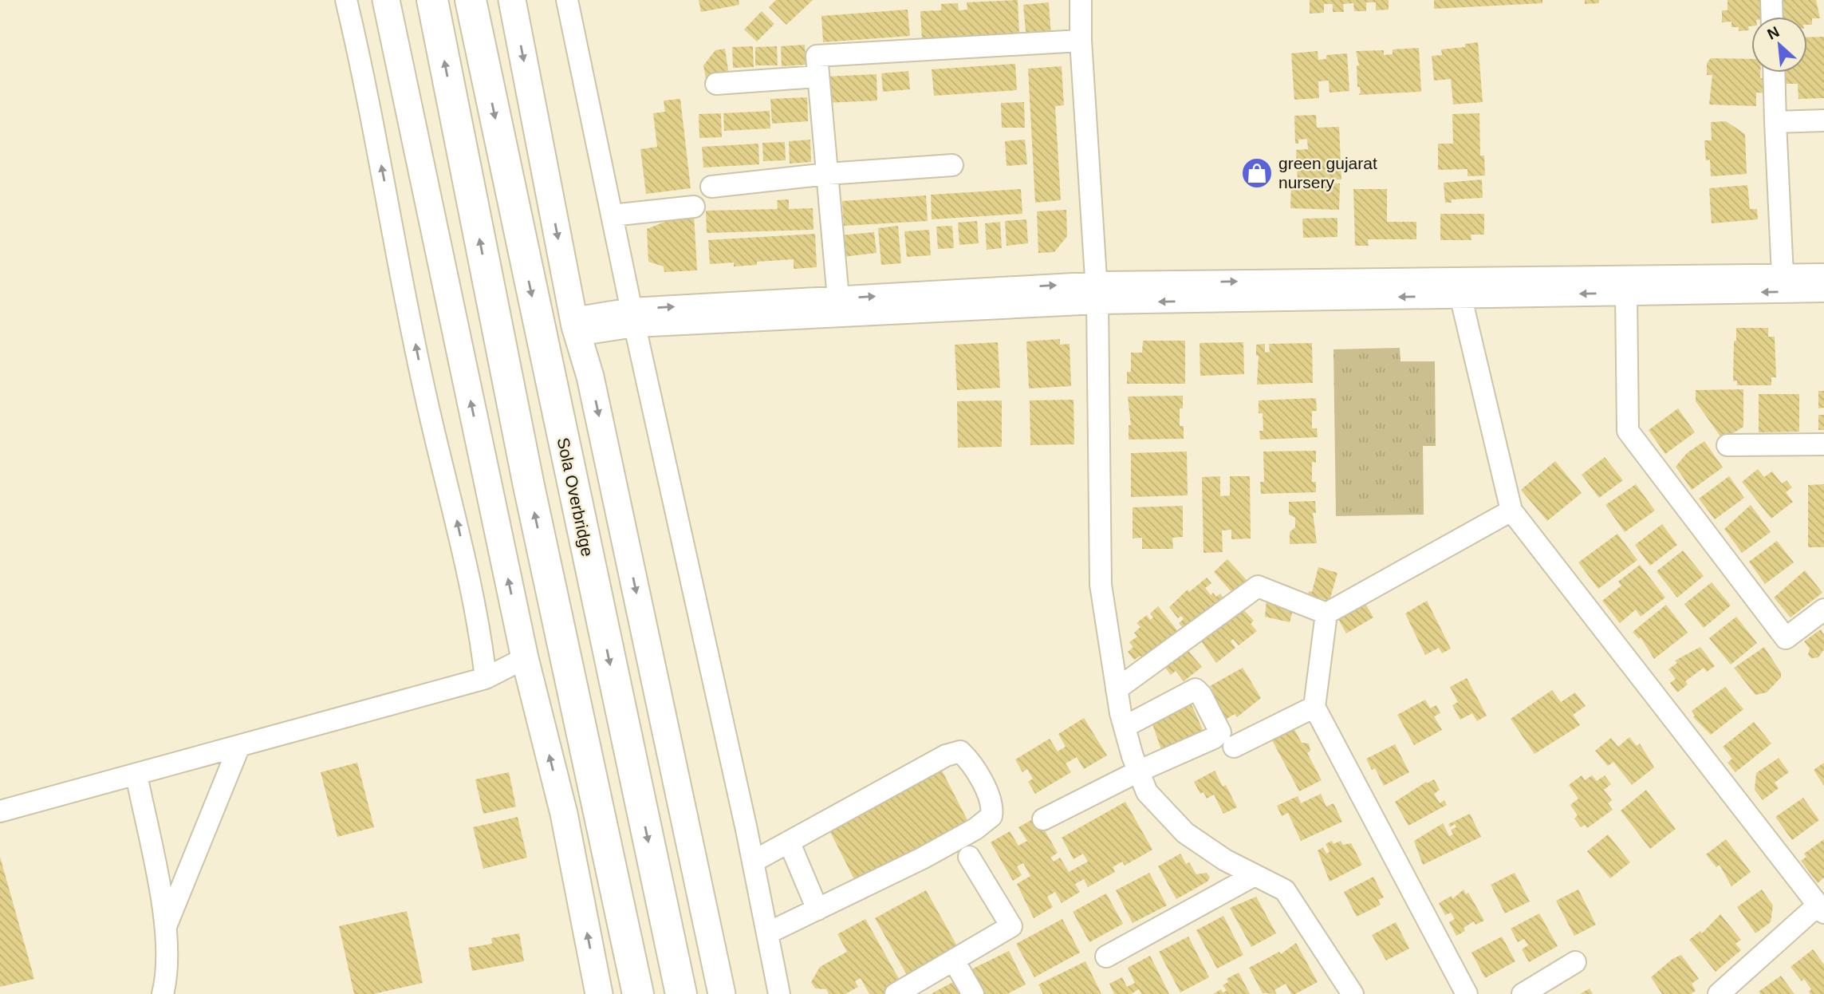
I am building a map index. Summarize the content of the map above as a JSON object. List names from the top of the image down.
{
  "streets": {
    "highway": ["Sola Overbridge"]
  },
  "places": {
    "shop": ["green gujarat nursery"]
  },
  "north": "top left"
}
